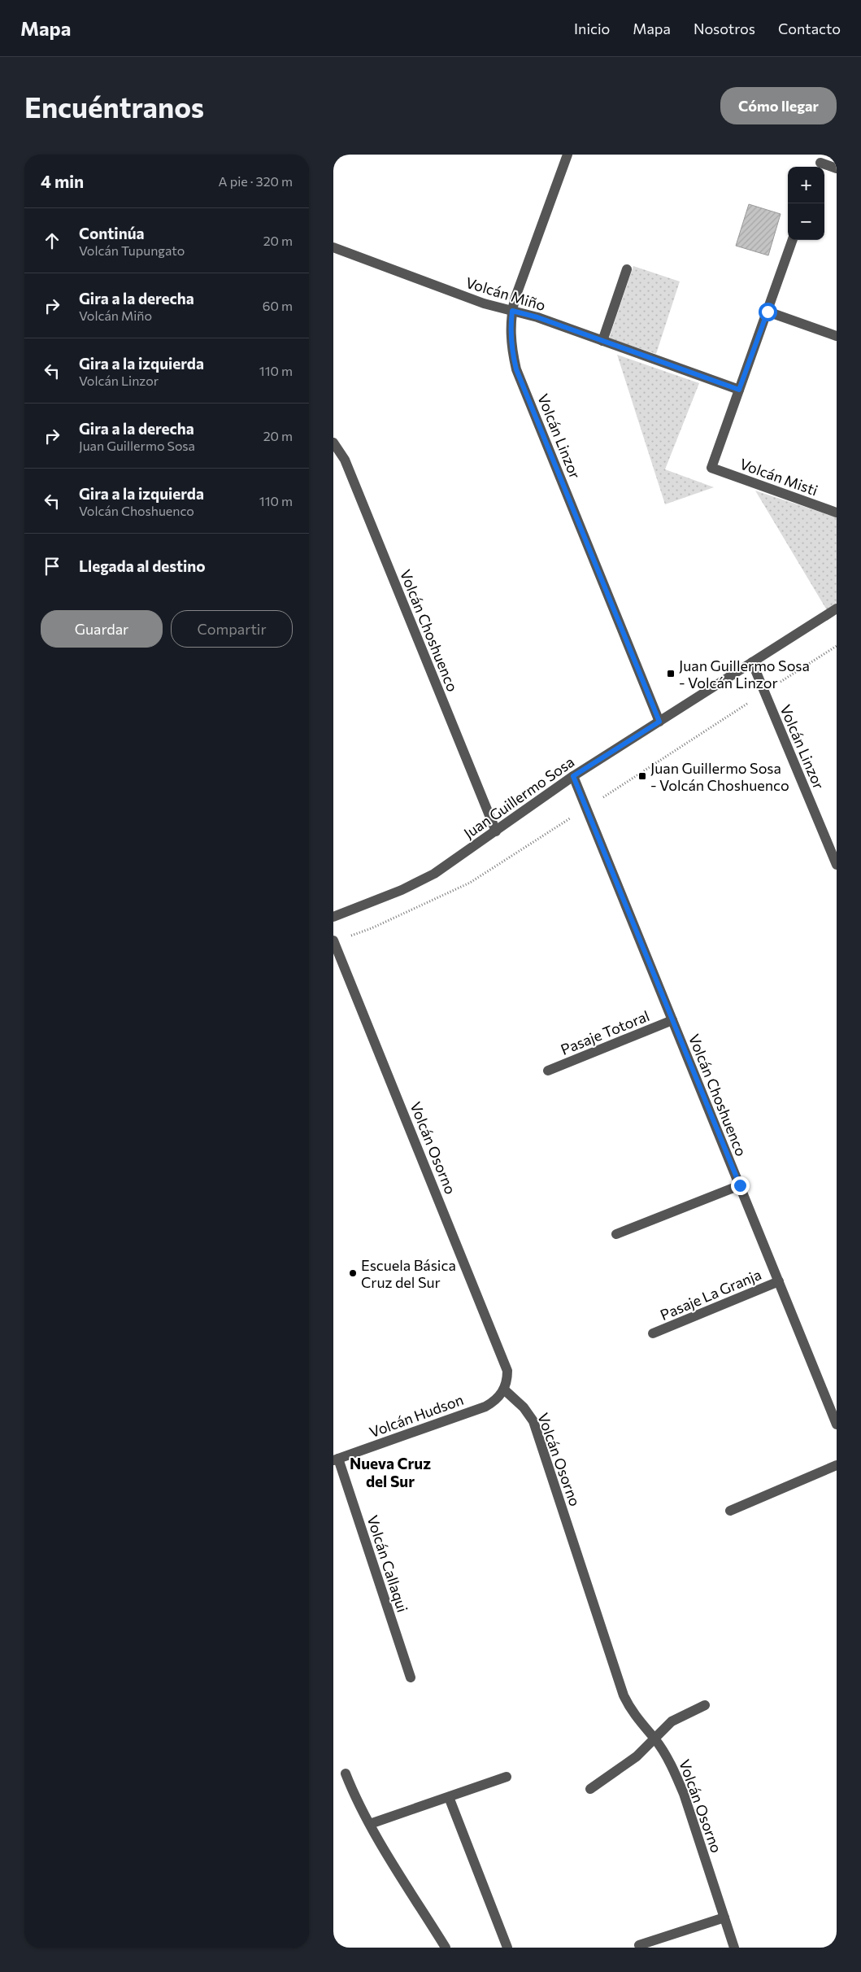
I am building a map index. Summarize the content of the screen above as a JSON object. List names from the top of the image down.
{
  "streets": {
    "street": [
      "Volcán Miño",
      "Volcán Linzor",
      "Volcán Misti",
      "Volcán Choshuenco",
      "Juan Guillermo Sosa",
      "Pasaje Totoral",
      "Volcán Osorno",
      "Pasaje La Granja",
      "Volcán Hudson",
      "Volcán Callaqui"
    ]
  },
  "crossings": [
    ["Volcán Miño", "Volcán Linzor"],
    ["Volcán Miño", "Volcán Misti"],
    ["Volcán Linzor", "Juan Guillermo Sosa"],
    ["Volcán Choshuenco", "Juan Guillermo Sosa"],
    ["Volcán Choshuenco", "Pasaje Totoral"],
    ["Volcán Choshuenco", "Pasaje La Granja"],
    ["Volcán Osorno", "Volcán Hudson"],
    ["Volcán Hudson", "Volcán Callaqui"]
  ],
  "districts": ["Nueva Cruz del Sur"],
  "places": {
    "transit": ["Juan Guillermo Sosa - Volcán Linzor", "Juan Guillermo Sosa - Volcán Choshuenco"],
    "other": ["Escuela Básica Cruz del Sur"]
  },
  "page": {
    "header": "Mapa",
    "nav": [
      "Inicio",
      "Mapa",
      "Nosotros",
      "Contacto"
    ],
    "buttons": [
      "Cómo llegar",
      ["Guardar", "Compartir"]
    ],
    "title": "Encuéntranos",
    "heading": ["4 min", "A pie · 320 m"],
    "map_buttons": ["+", "−"],
    "list": [
      ["Continúa", "Volcán Tupungato", "20 m"],
      ["Gira a la derecha", "Volcán Miño", "60 m"],
      ["Gira a la izquierda", "Volcán Linzor", "110 m"],
      ["Gira a la derecha", "Juan Guillermo Sosa", "20 m"],
      ["Gira a la izquierda", "Volcán Choshuenco", "110 m"],
      "Llegada al destino"
    ]
  }
}
